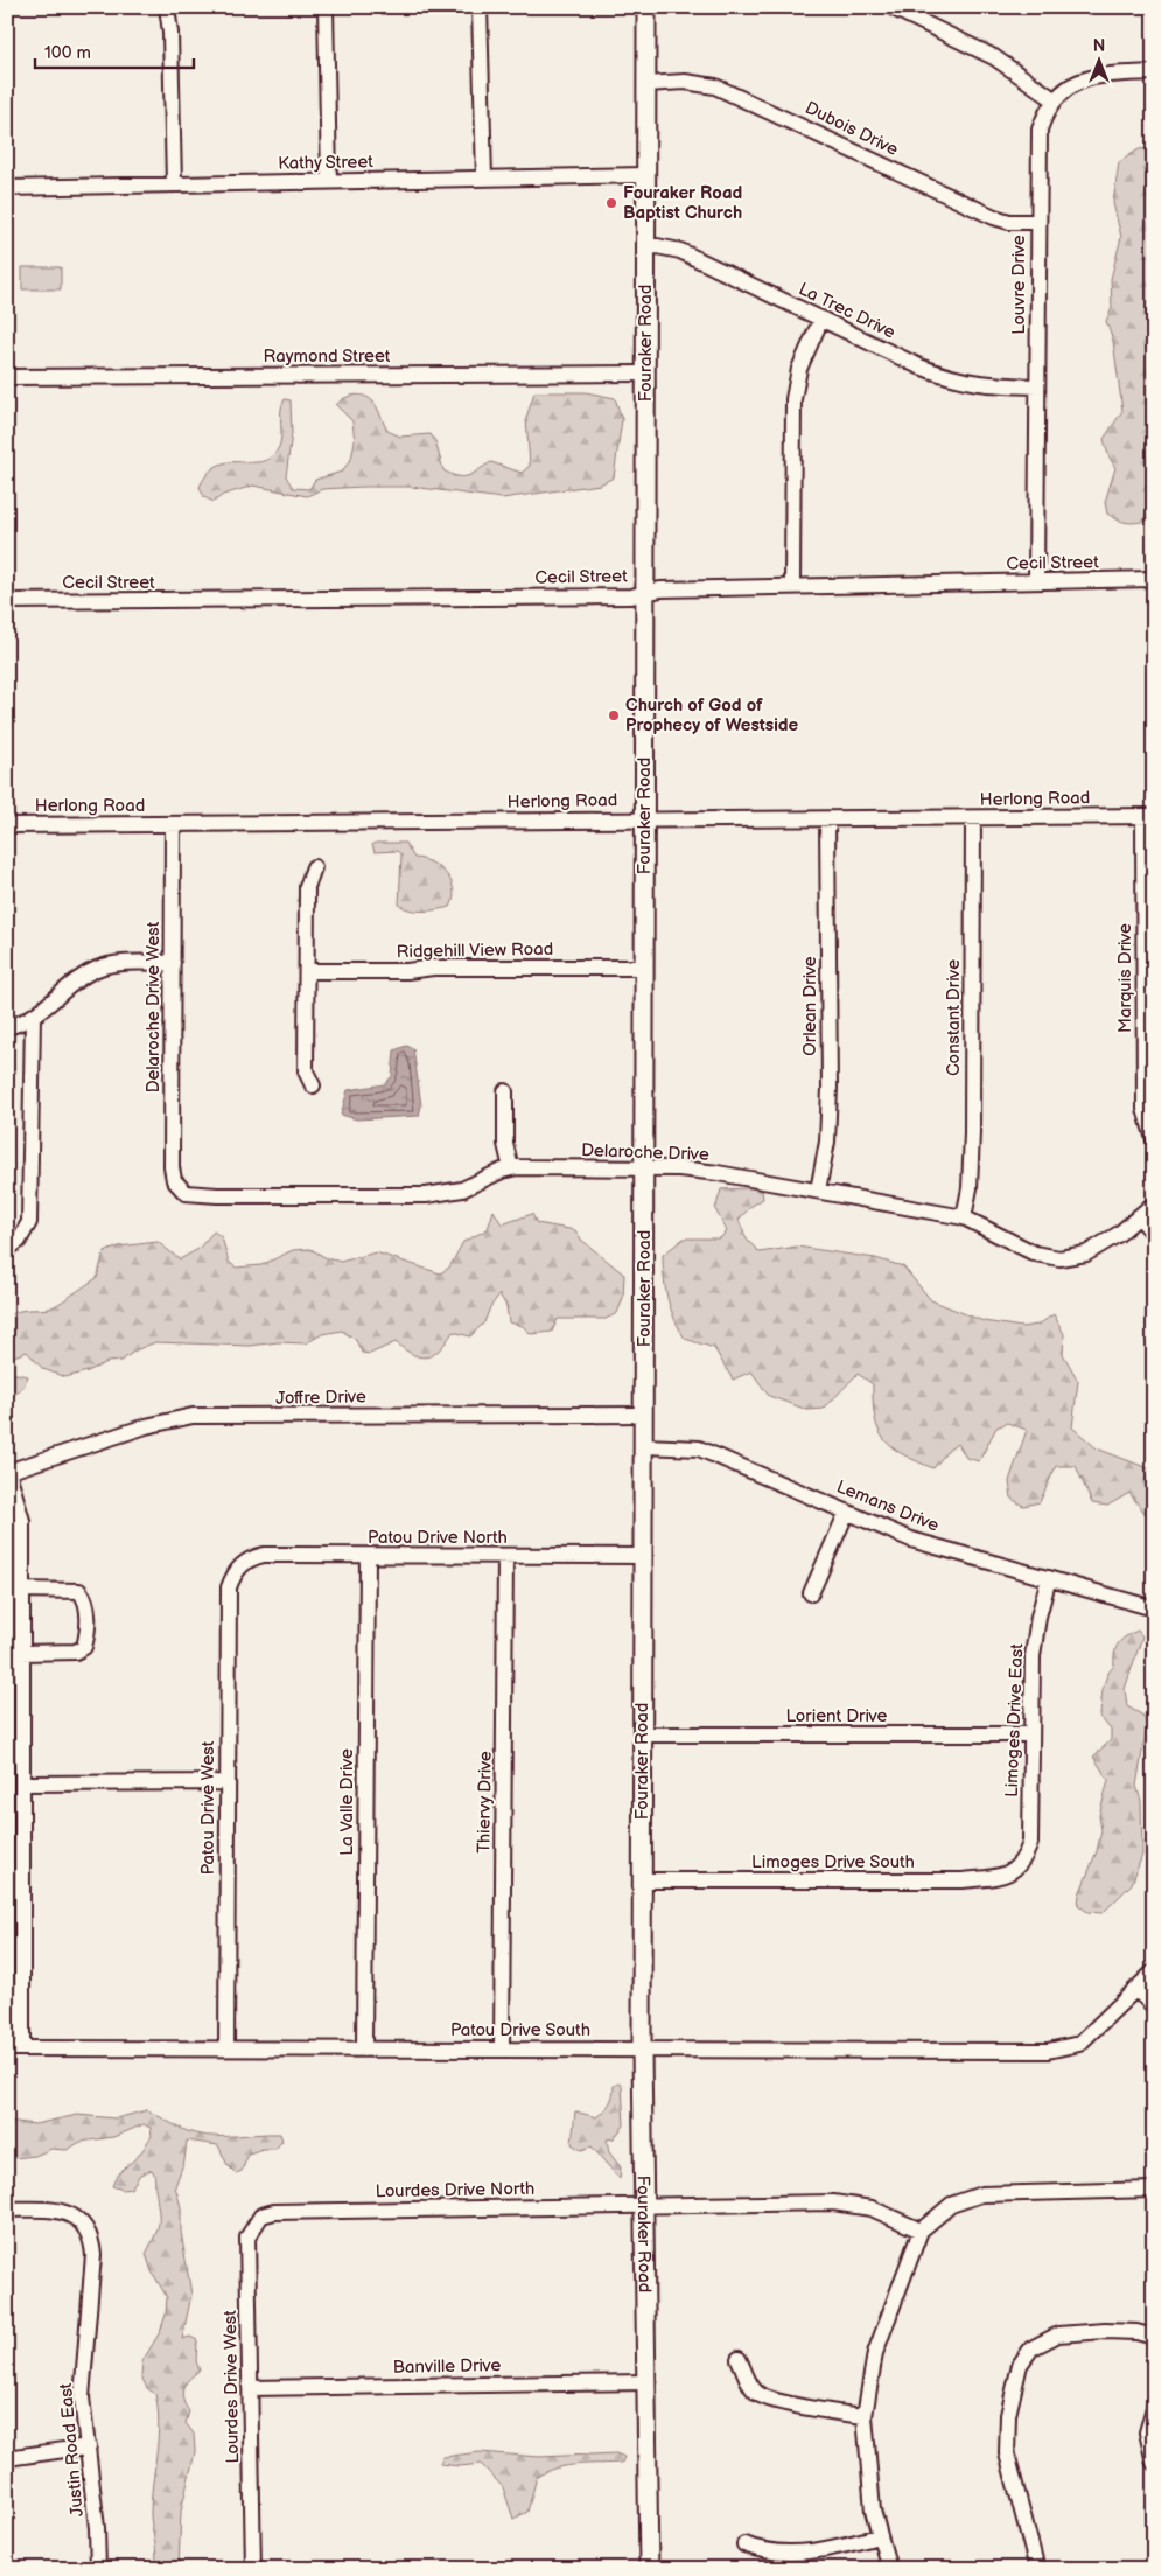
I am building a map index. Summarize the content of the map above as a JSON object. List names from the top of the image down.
{
  "streets": {
    "main road": ["Fouraker Road"],
    "street": [
      "Dubois Drive",
      "Kathy Street",
      "Louvre Drive",
      "La Trec Drive",
      "Raymond Street",
      "Cecil Street",
      "Herlong Road",
      "Ridgehill View Road",
      "Marquis Drive",
      "Orlean Drive",
      "Delaroche Drive West",
      "Constant Drive",
      "Delaroche Drive",
      "Joffre Drive",
      "Lemans Drive",
      "Patou Drive North",
      "Lorient Drive",
      "Limoges Drive East",
      "La Valle Drive",
      "Thiervy Drive",
      "Patou Drive West",
      "Limoges Drive South",
      "Patou Drive South",
      "Lourdes Drive North",
      "Banville Drive",
      "Lourdes Drive West",
      "Justin Road East"
    ]
  },
  "crossings": [
    ["Dubois Drive", "Louvre Drive"],
    ["Dubois Drive", "Fouraker Road"],
    ["Kathy Street", "Fouraker Road"],
    ["Louvre Drive", "La Trec Drive"],
    ["Louvre Drive", "Cecil Street"],
    ["La Trec Drive", "Fouraker Road"],
    ["Fouraker Road", "Raymond Street"],
    ["Fouraker Road", "Cecil Street"],
    ["Fouraker Road", "Herlong Road"],
    ["Fouraker Road", "Ridgehill View Road"],
    ["Fouraker Road", "Delaroche Drive"],
    ["Fouraker Road", "Joffre Drive"],
    ["Fouraker Road", "Lemans Drive"],
    ["Fouraker Road", "Patou Drive North"],
    ["Fouraker Road", "Lorient Drive"],
    ["Fouraker Road", "Limoges Drive South"],
    ["Fouraker Road", "Patou Drive South"],
    ["Fouraker Road", "Lourdes Drive North"],
    ["Fouraker Road", "Banville Drive"],
    ["Herlong Road", "Marquis Drive"],
    ["Herlong Road", "Orlean Drive"],
    ["Herlong Road", "Delaroche Drive West"],
    ["Herlong Road", "Constant Drive"],
    ["Orlean Drive", "Delaroche Drive"],
    ["Delaroche Drive West", "Delaroche Drive"],
    ["Constant Drive", "Delaroche Drive"],
    ["Lemans Drive", "Limoges Drive East"],
    ["Patou Drive North", "La Valle Drive"],
    ["Patou Drive North", "Thiervy Drive"],
    ["Patou Drive North", "Patou Drive West"],
    ["Lorient Drive", "Limoges Drive East"],
    ["Limoges Drive East", "Limoges Drive South"],
    ["La Valle Drive", "Patou Drive South"],
    ["Thiervy Drive", "Patou Drive South"],
    ["Patou Drive West", "Patou Drive South"],
    ["Lourdes Drive North", "Lourdes Drive West"],
    ["Banville Drive", "Lourdes Drive West"]
  ],
  "places": ["Fouraker Road Baptist Church", "Church of God of Prophecy of Westside"],
  "scale_bar": "100 m",
  "north": "top"
}
